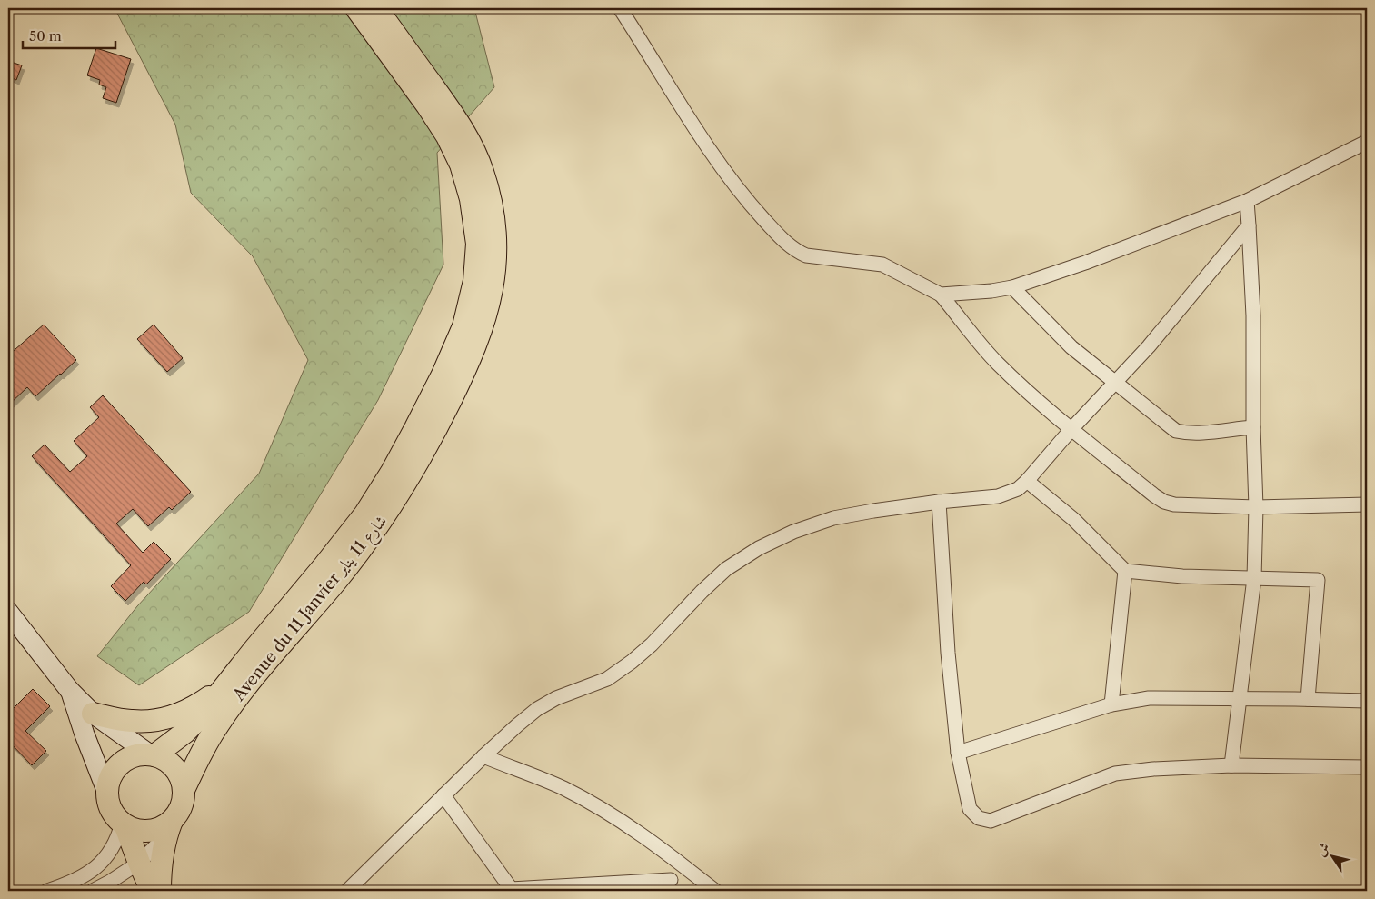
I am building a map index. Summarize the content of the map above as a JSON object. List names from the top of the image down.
{
  "streets": {
    "main road": ["Avenue du 11 Janvier شارع 11 يناير"]
  },
  "scale_bar": "50 m",
  "north": "top left"
}
